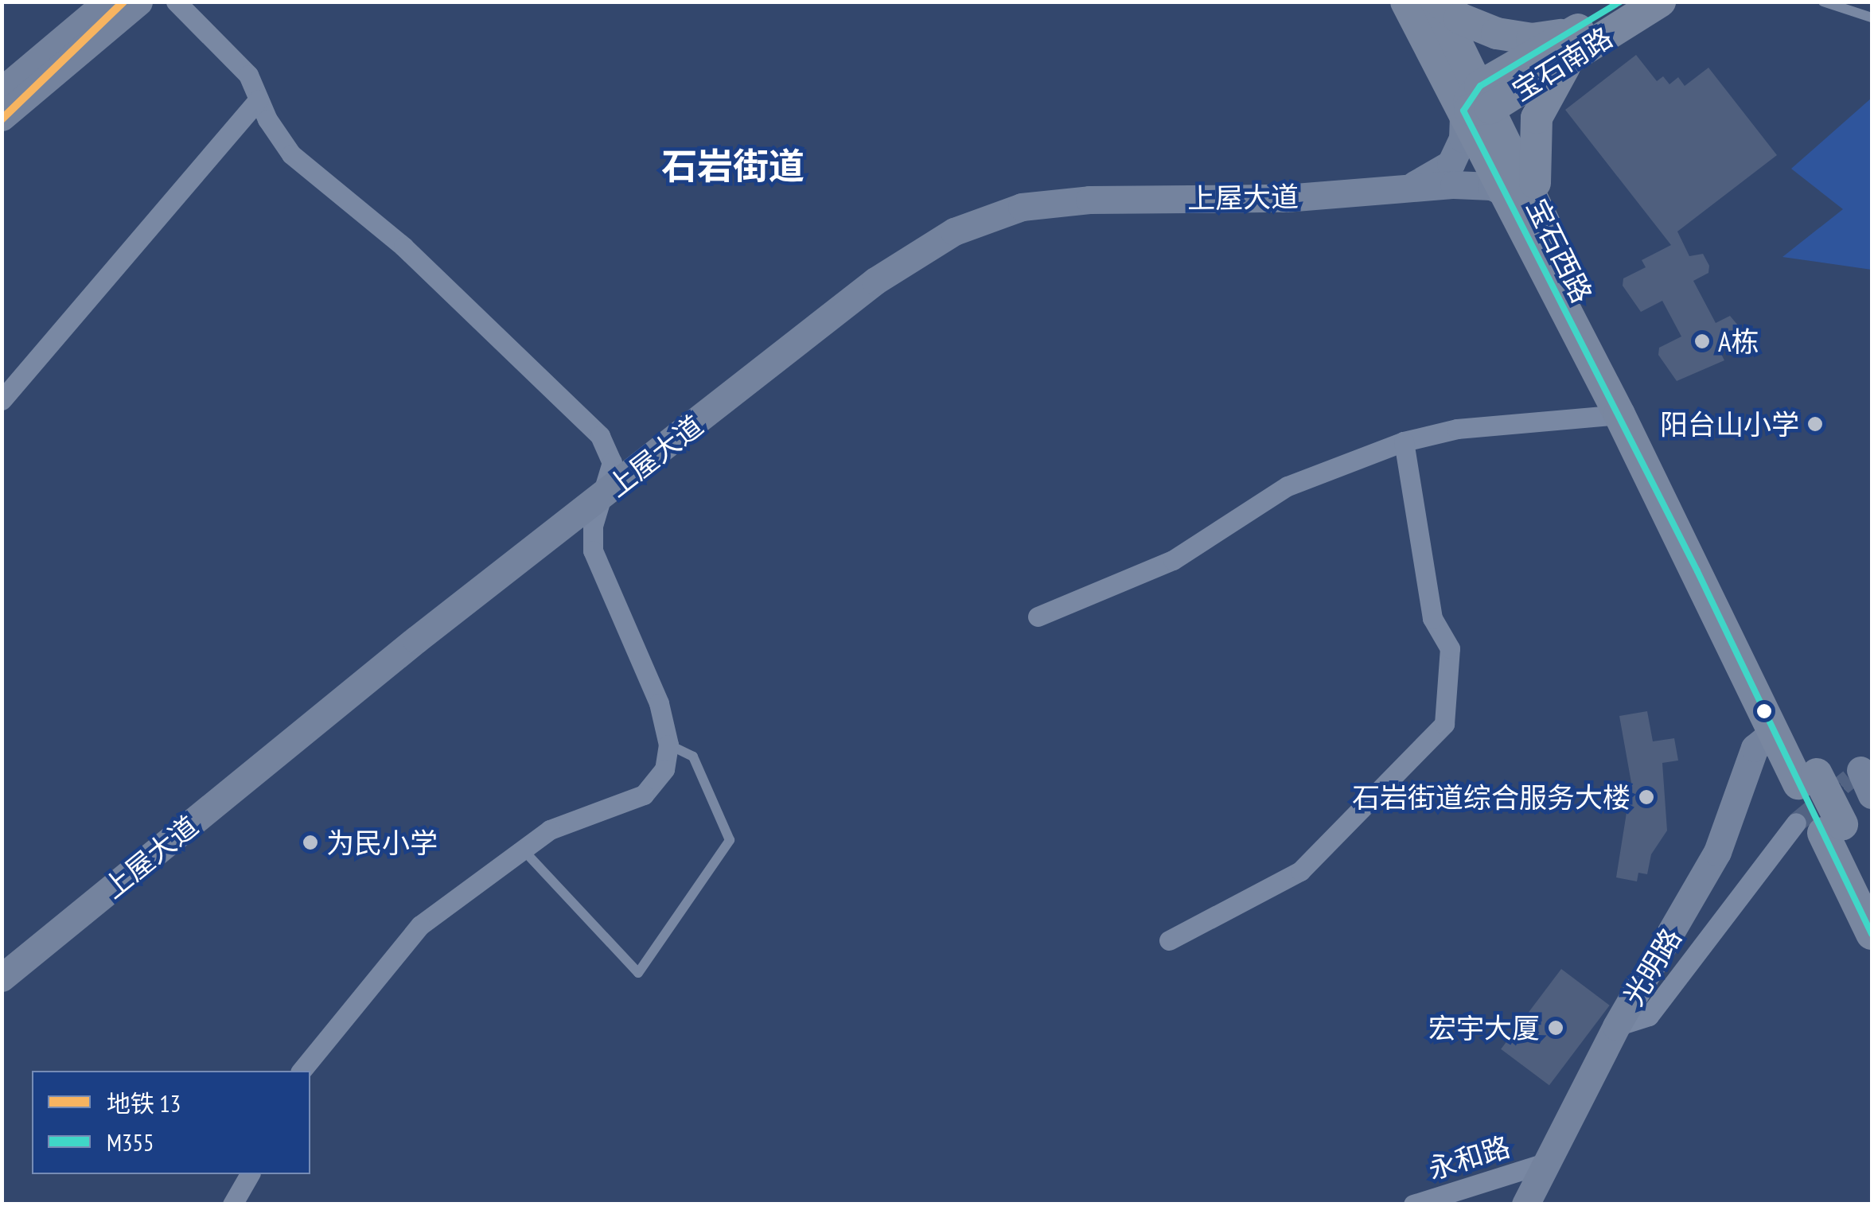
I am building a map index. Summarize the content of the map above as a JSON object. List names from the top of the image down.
{
  "streets": {
    "main road": ["宝石南路", "宝石西路"],
    "street": ["上屋大道", "光明路", "永和路"]
  },
  "crossings": [
    ["宝石南路", "上屋大道"],
    ["宝石南路", "宝石西路"],
    ["上屋大道", "宝石西路"],
    ["宝石西路", "光明路"],
    ["光明路", "永和路"]
  ],
  "districts": ["石岩街道"],
  "places": [
    "A栋",
    "阳台山小学",
    "石岩街道综合服务大楼",
    "为民小学",
    "宏宇大厦"
  ],
  "lines": ["metro line 13", "transit line M355"],
  "legend": ["地铁 13", "M355"]
}
